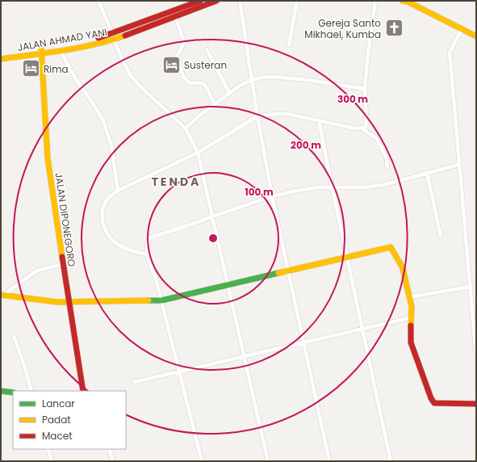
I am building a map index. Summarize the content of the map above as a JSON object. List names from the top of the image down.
{
  "streets": {
    "main road": ["JALAN AHMAD YANI", "JALAN DIPONEGORO"]
  },
  "crossings": [
    ["JALAN AHMAD YANI", "JALAN DIPONEGORO"]
  ],
  "districts": ["T E N D A"],
  "places": {
    "church": ["Gereja Santo Mikhael, Kumba"],
    "hotel": ["Susteran", "Rima"]
  },
  "legend": ["Lancar", "Padat", "Macet"],
  "rings": ["300 m", "200 m", "100 m"]
}
